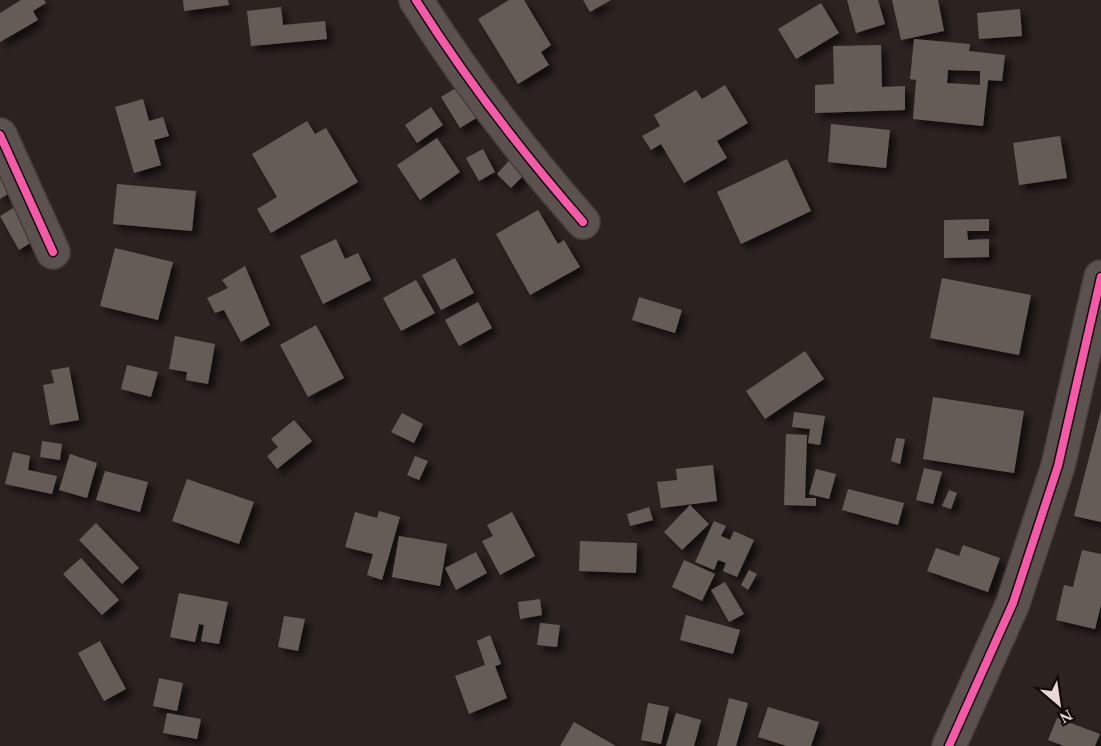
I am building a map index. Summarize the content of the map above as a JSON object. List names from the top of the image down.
{
  "north": "bottom right"
}
